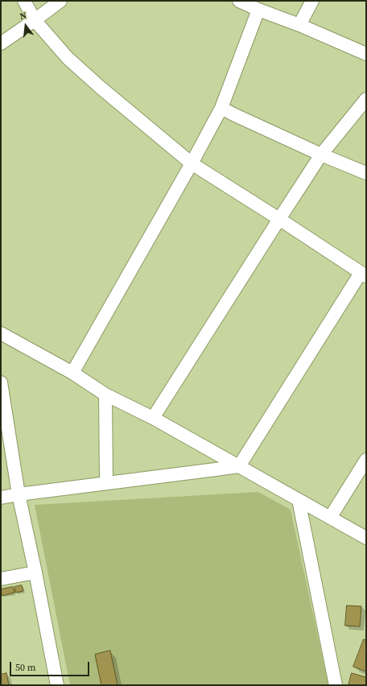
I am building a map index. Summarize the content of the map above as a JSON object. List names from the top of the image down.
{
  "scale_bar": "50 m",
  "north": "top"
}
